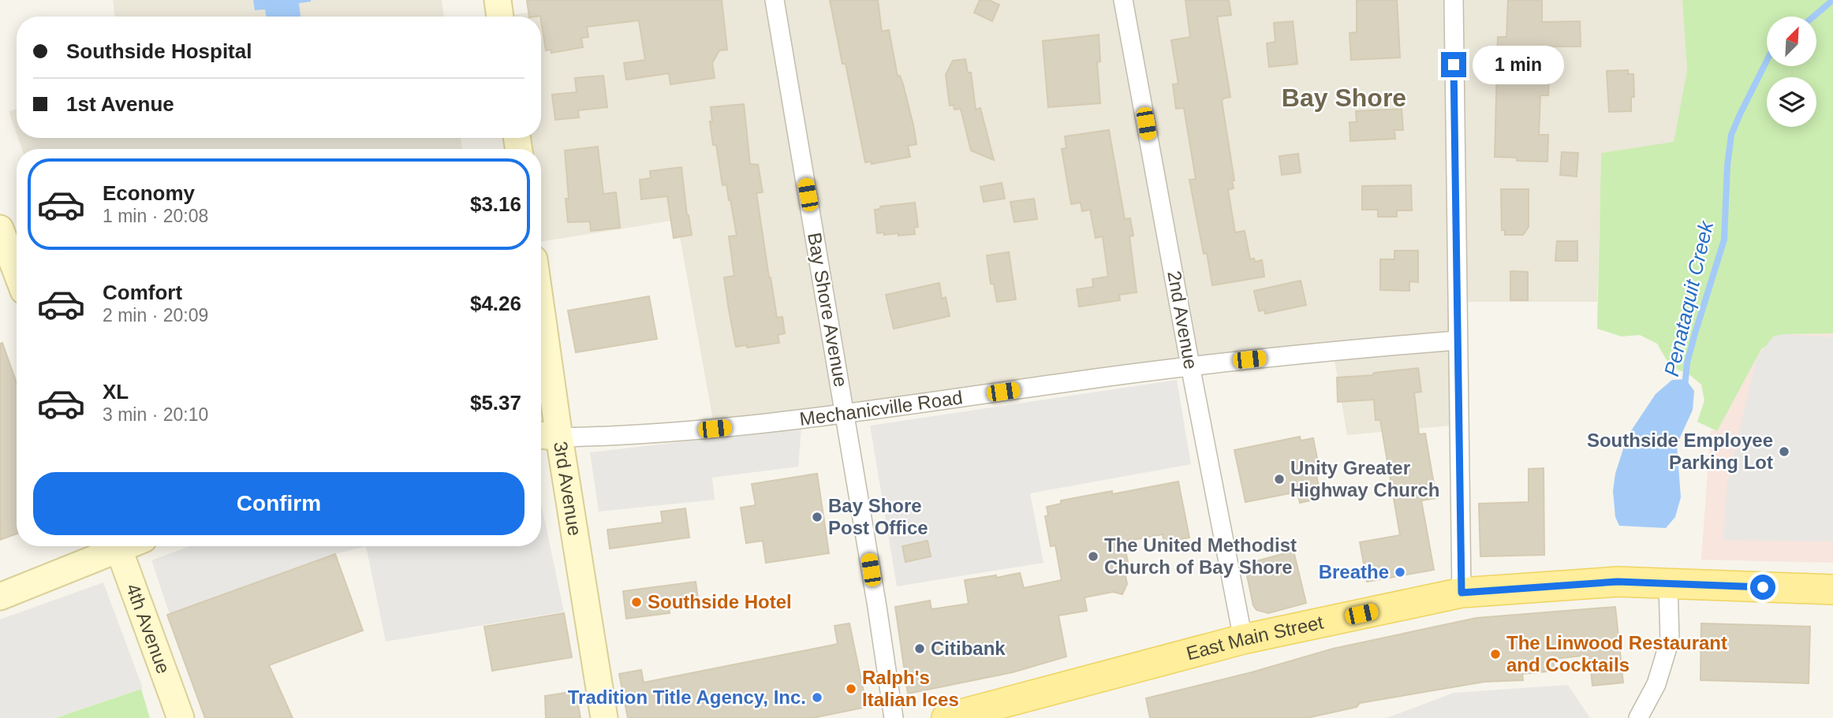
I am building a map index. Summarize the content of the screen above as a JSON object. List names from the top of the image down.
{
  "streets": {
    "main road": ["3rd Avenue", "4th Avenue", "East Main Street"],
    "street": ["Bay Shore Avenue", "2nd Avenue", "Mechanicville Road"]
  },
  "crossings": [
    ["Bay Shore Avenue", "Mechanicville Road"],
    ["2nd Avenue", "Mechanicville Road"],
    ["2nd Avenue", "East Main Street"],
    ["Mechanicville Road", "3rd Avenue"]
  ],
  "districts": ["Bay Shore"],
  "water": ["Penataquit Creek"],
  "places": [
    "Southside Employee Parking Lot",
    "Unity Greater Highway Church",
    "Bay Shore Post Office",
    "The United Methodist Church of Bay Shore",
    "Breathe",
    "Southside Hotel",
    "Citibank",
    "The Linwood Restaurant and Cocktails",
    "Ralph's Italian Ices",
    "Tradition Title Agency, Inc."
  ],
  "north": "top right",
  "page": {
    "banner": ["Southside Hospital", "1st Avenue"],
    "bubble": "1 min",
    "list": [
      {
        "name": "Economy",
        "note": "1 min · 20:08",
        "value": "$3.16"
      },
      {
        "name": "Comfort",
        "note": "2 min · 20:09",
        "value": "$4.26"
      },
      {
        "name": "XL",
        "note": "3 min · 20:10",
        "value": "$5.37"
      }
    ],
    "buttons": "Confirm"
  }
}
